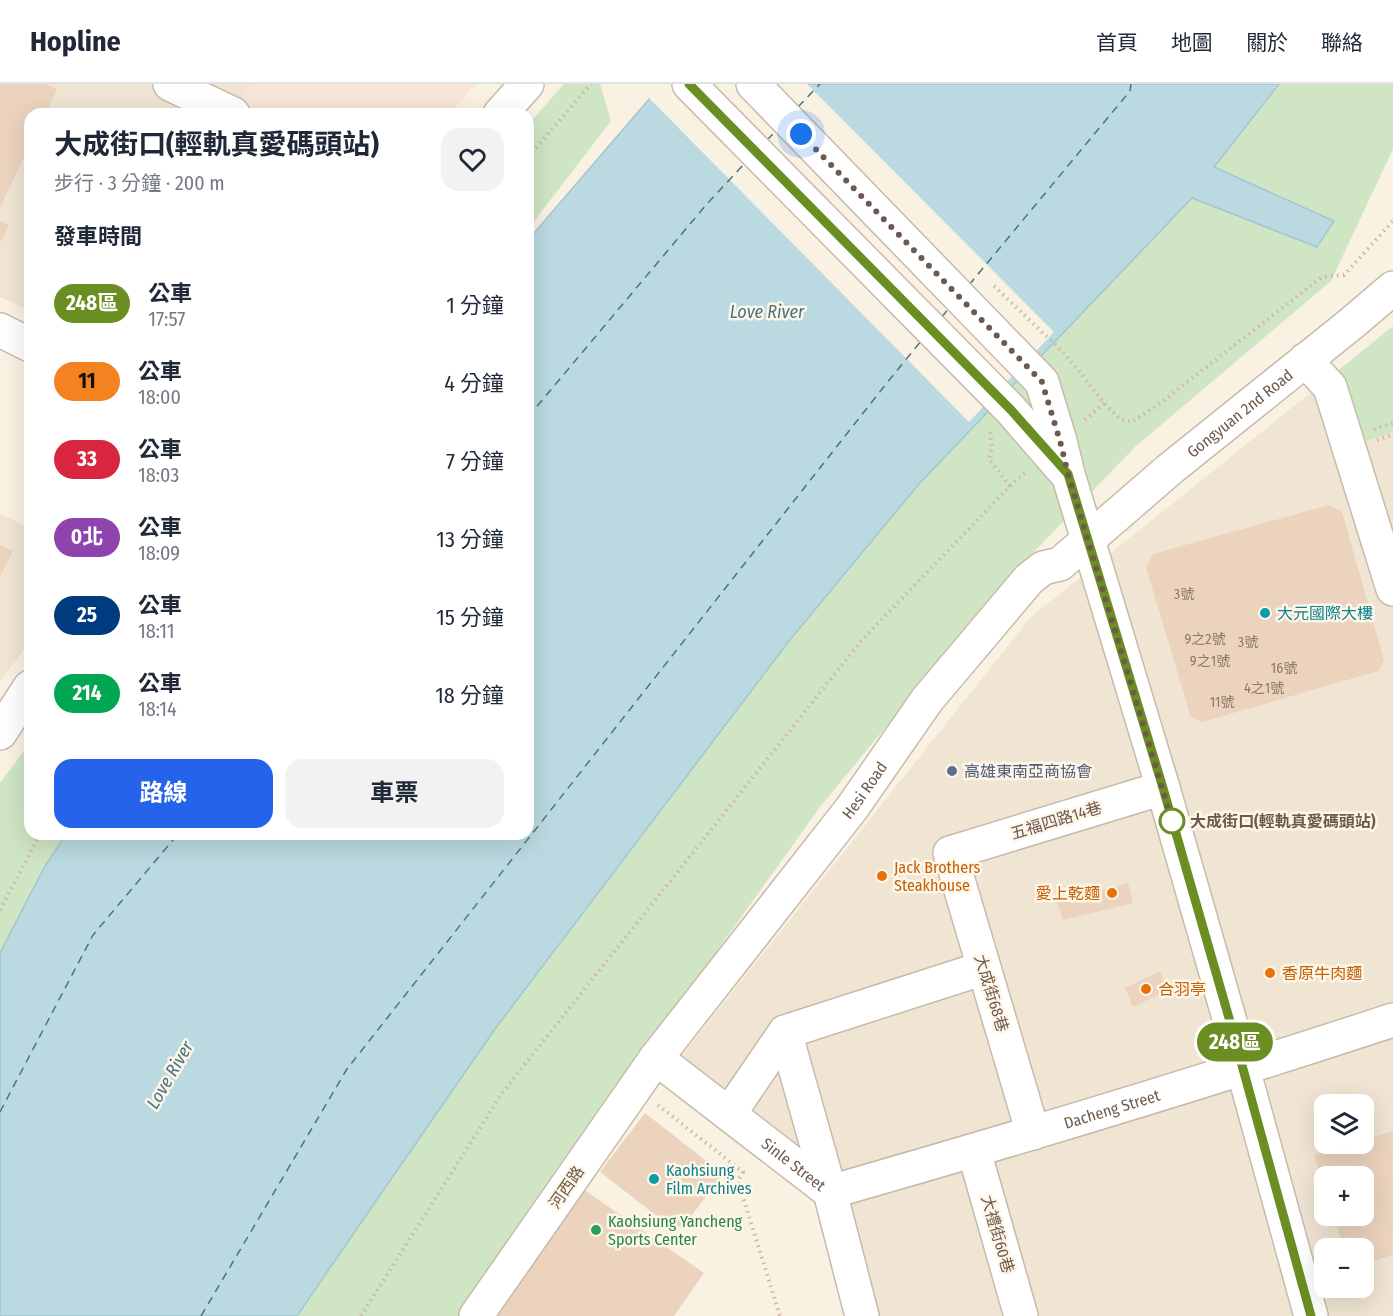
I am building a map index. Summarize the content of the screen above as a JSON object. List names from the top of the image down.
{
  "streets": {
    "street": [
      "Gongyuan 2nd Road",
      "Hesi Road",
      "五福四路14巷",
      "大成街68巷",
      "Dacheng Street",
      "Sinle Street",
      "河西路",
      "大禮街60巷"
    ]
  },
  "crossings": [
    ["Gongyuan 2nd Road", "Hesi Road"],
    ["Hesi Road", "Sinle Street"],
    ["Hesi Road", "河西路"],
    ["五福四路14巷", "大成街68巷"],
    ["大成街68巷", "Dacheng Street"],
    ["Dacheng Street", "Sinle Street"],
    ["Dacheng Street", "大禮街60巷"],
    ["Sinle Street", "河西路"]
  ],
  "water": ["Love River"],
  "places": [
    "大元國際大樓",
    "高雄東南亞商協會",
    "大成街口(輕軌真愛碼頭站)",
    "Jack Brothers Steakhouse",
    "愛上乾麵",
    "香原牛肉麵",
    "合羽亭",
    "Kaohsiung Film Archives",
    "Kaohsiung Yancheng Sports Center"
  ],
  "lines": ["bus line 248區"],
  "house_numbers": [
    "3號",
    "9之2號",
    "3號",
    "9之1號",
    "16號",
    "4之1號",
    "11號"
  ],
  "page": {
    "header": "Hopline",
    "nav": [
      "首頁",
      "地圖",
      "關於",
      "聯絡"
    ],
    "on_map": "248區",
    "heading": [
      ["大成街口(輕軌真愛碼頭站)", "步行 · 3 分鐘 · 200 m"],
      "發車時間"
    ],
    "list": [
      {
        "mark": "248區",
        "name": "公車",
        "note": "17:57",
        "value": "1 分鐘"
      },
      {
        "mark": "11",
        "name": "公車",
        "note": "18:00",
        "value": "4 分鐘"
      },
      {
        "mark": "33",
        "name": "公車",
        "note": "18:03",
        "value": "7 分鐘"
      },
      {
        "mark": "0北",
        "name": "公車",
        "note": "18:09",
        "value": "13 分鐘"
      },
      {
        "mark": "25",
        "name": "公車",
        "note": "18:11",
        "value": "15 分鐘"
      },
      {
        "mark": "214",
        "name": "公車",
        "note": "18:14",
        "value": "18 分鐘"
      }
    ],
    "buttons": ["路線", "車票"],
    "map_buttons": ["+", "−"]
  }
}
